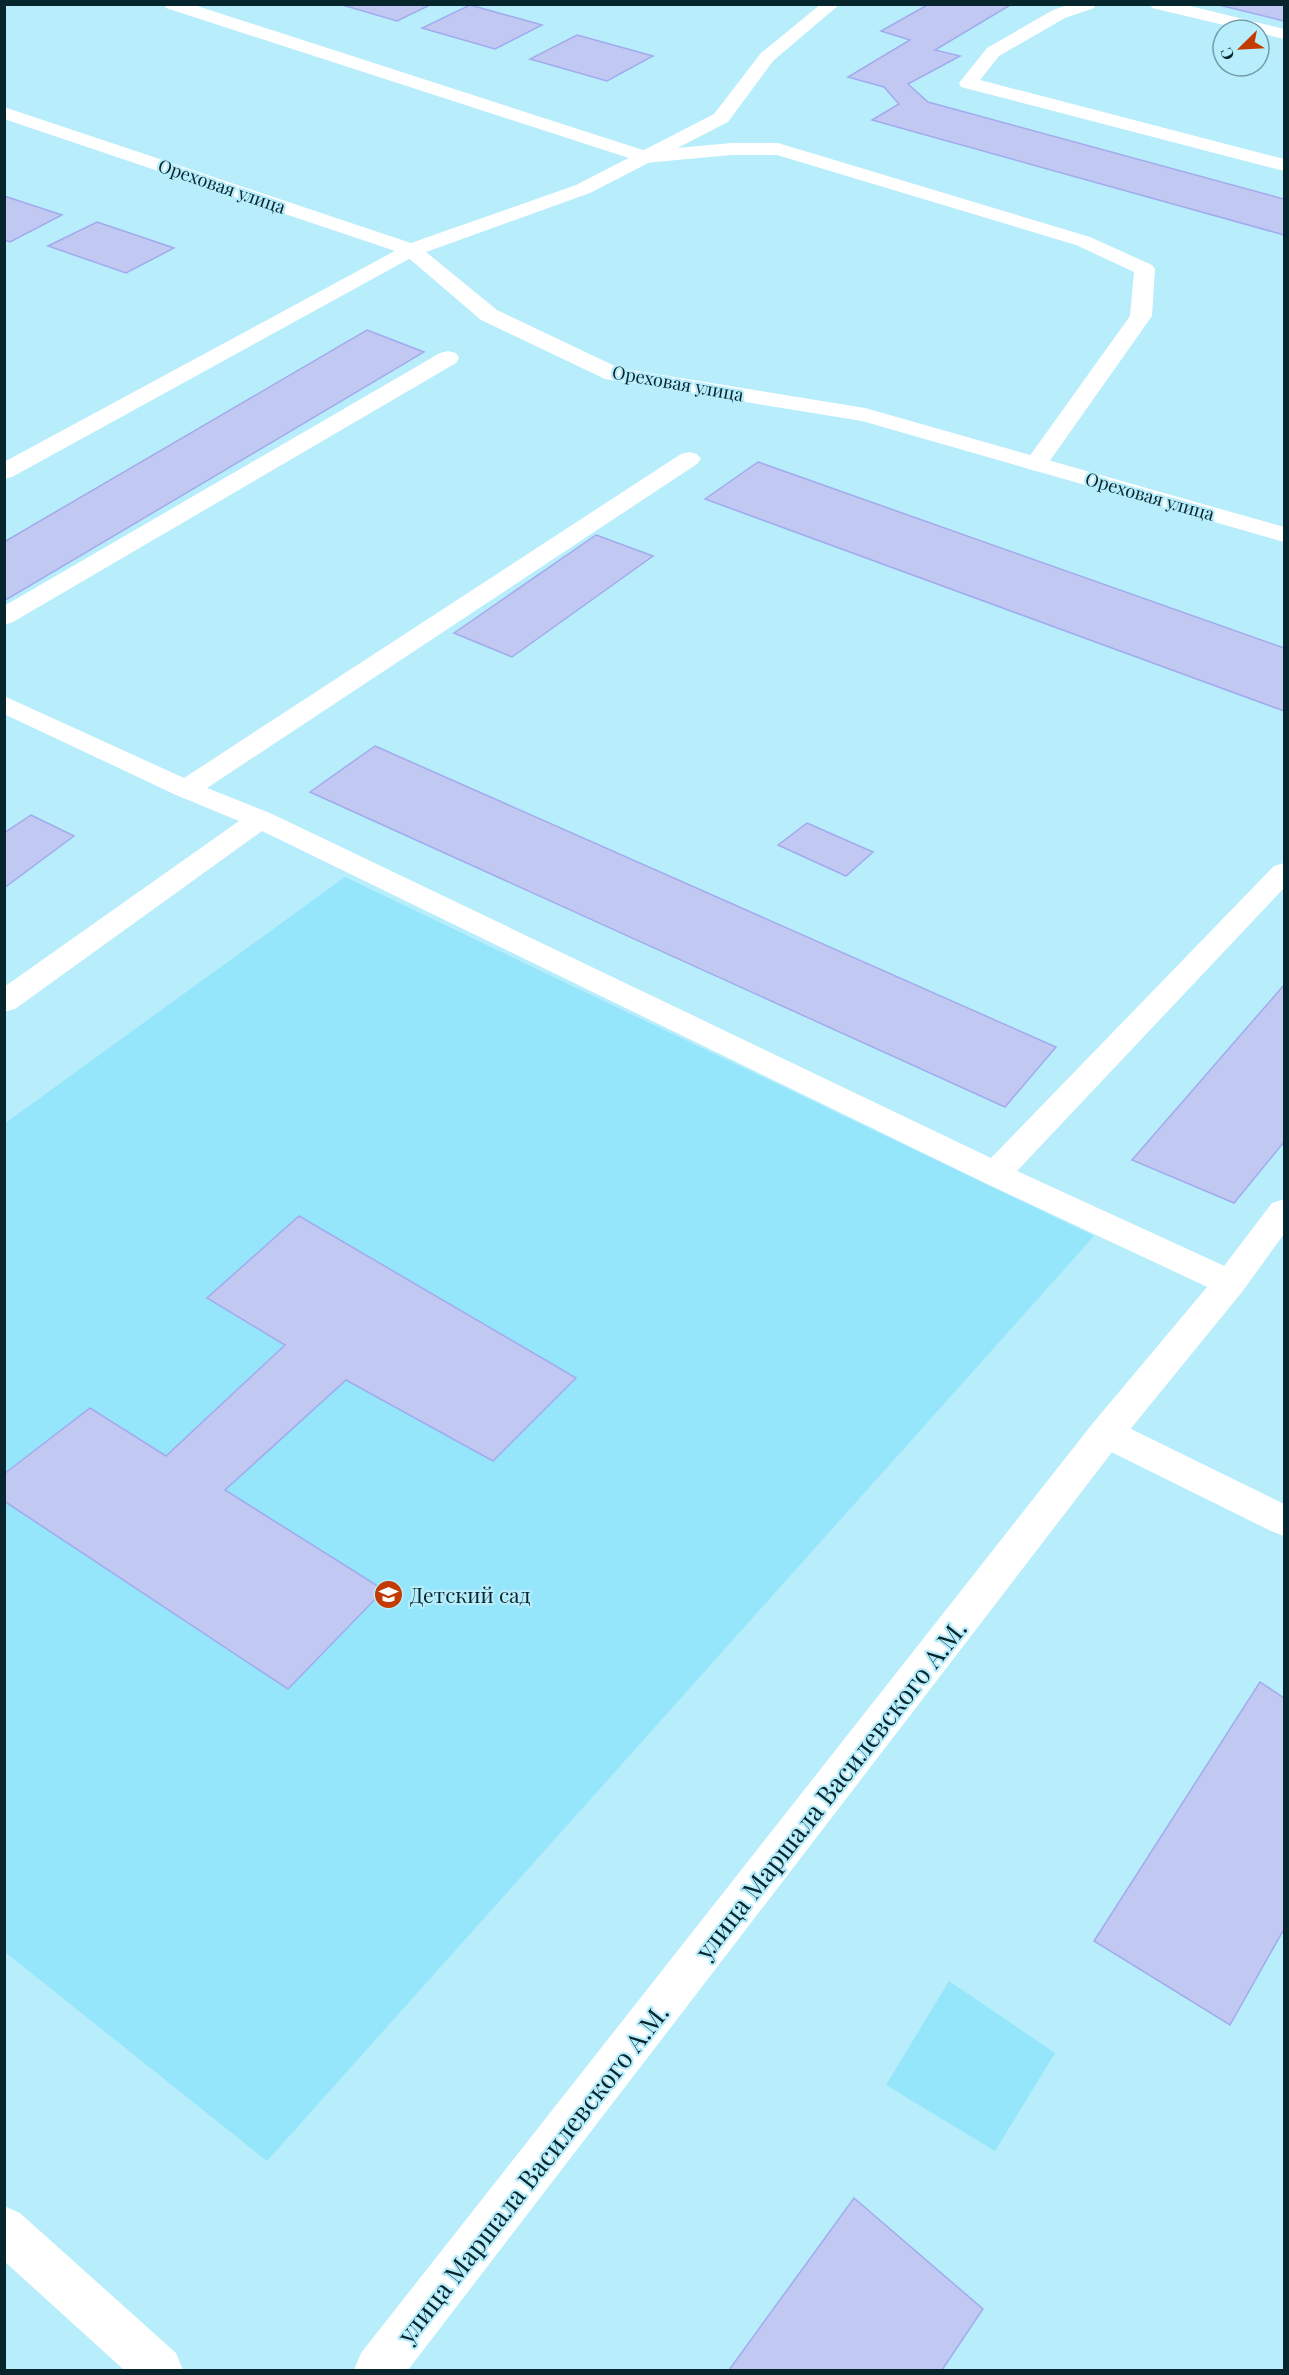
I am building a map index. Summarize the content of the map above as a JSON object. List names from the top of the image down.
{
  "streets": {
    "street": ["Ореховая улица", "улица Маршала Василевского А.М."]
  },
  "places": {
    "school or university": ["Детский сад"]
  },
  "north": "bottom left"
}
